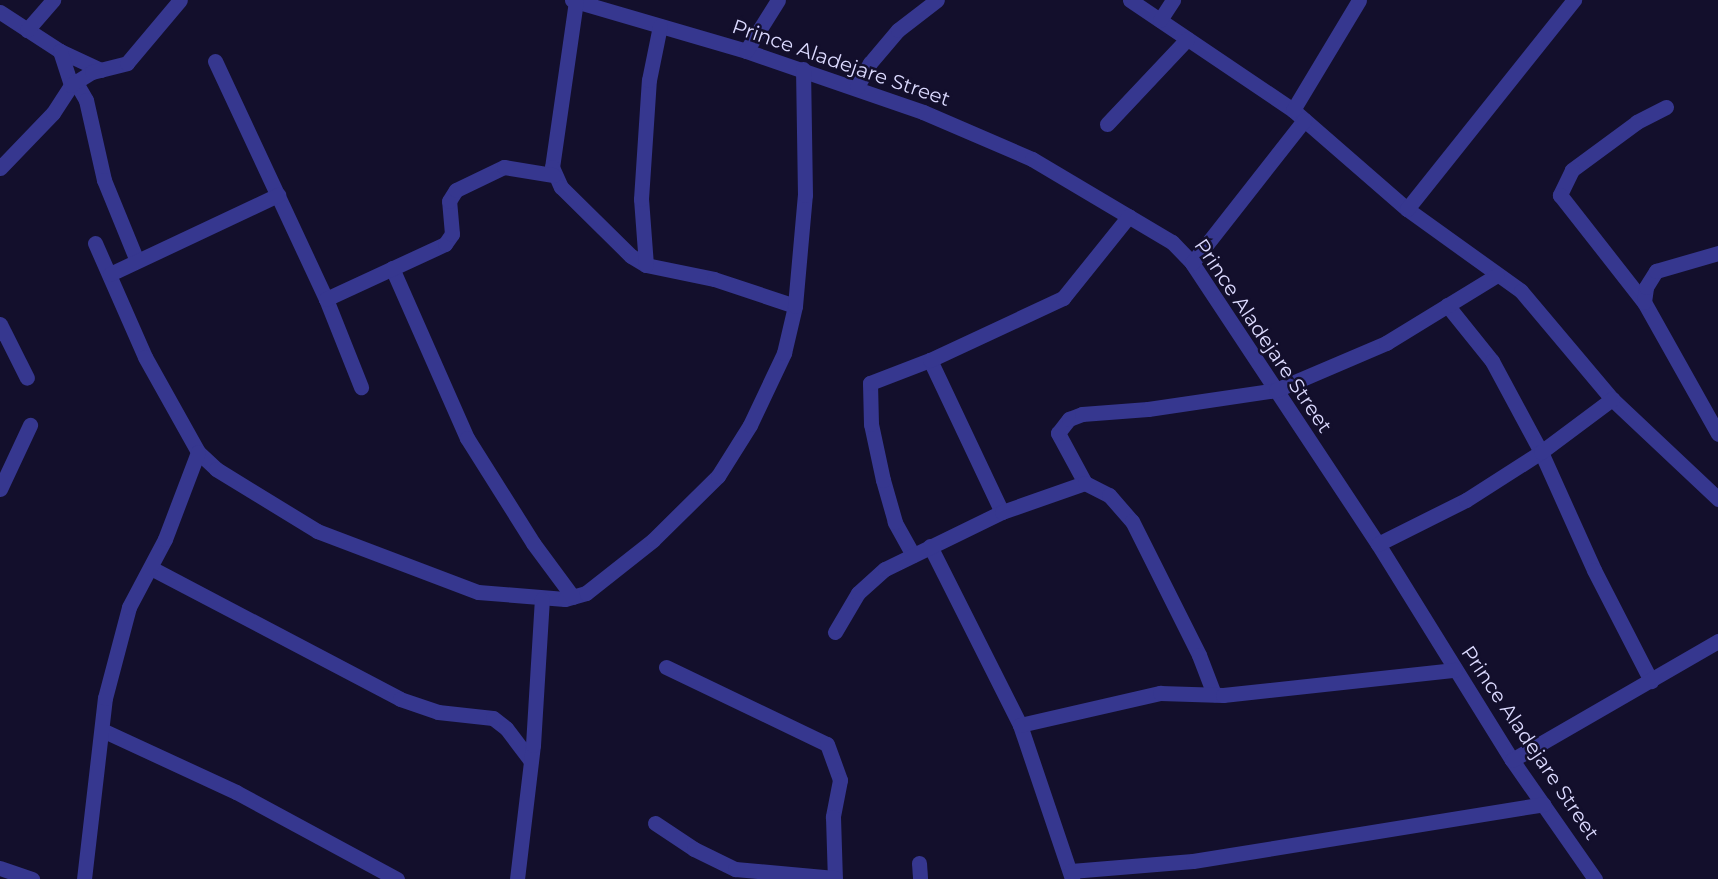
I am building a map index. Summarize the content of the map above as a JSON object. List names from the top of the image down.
{
  "streets": {
    "street": ["Prince Aladejare Street"]
  }
}
